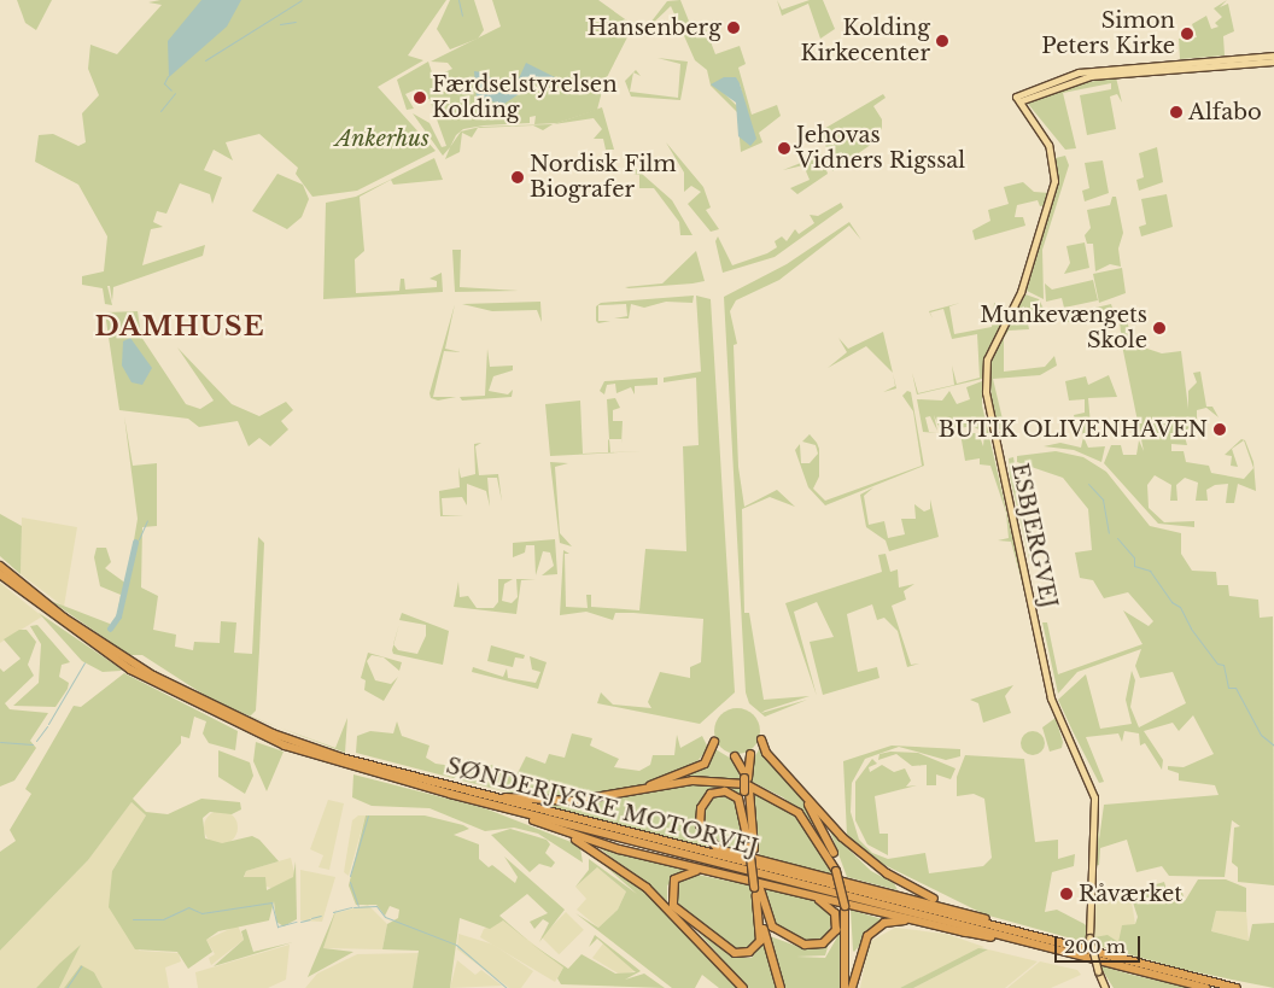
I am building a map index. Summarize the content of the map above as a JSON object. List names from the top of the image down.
{
  "streets": {
    "highway": ["SØNDERJYSKE MOTORVEJ"],
    "main road": ["ESBJERGVEJ"]
  },
  "districts": ["DAMHUSE"],
  "parks": ["Ankerhus"],
  "places": [
    "Hansenberg",
    "Simon Peters Kirke",
    "Kolding Kirkecenter",
    "Færdselstyrelsen Kolding",
    "Alfabo",
    "Jehovas Vidners Rigssal",
    "Nordisk Film Biografer",
    "Munkevængets Skole",
    "BUTIK OLIVENHAVEN",
    "Råværket"
  ],
  "scale_bar": "200 m"
}
